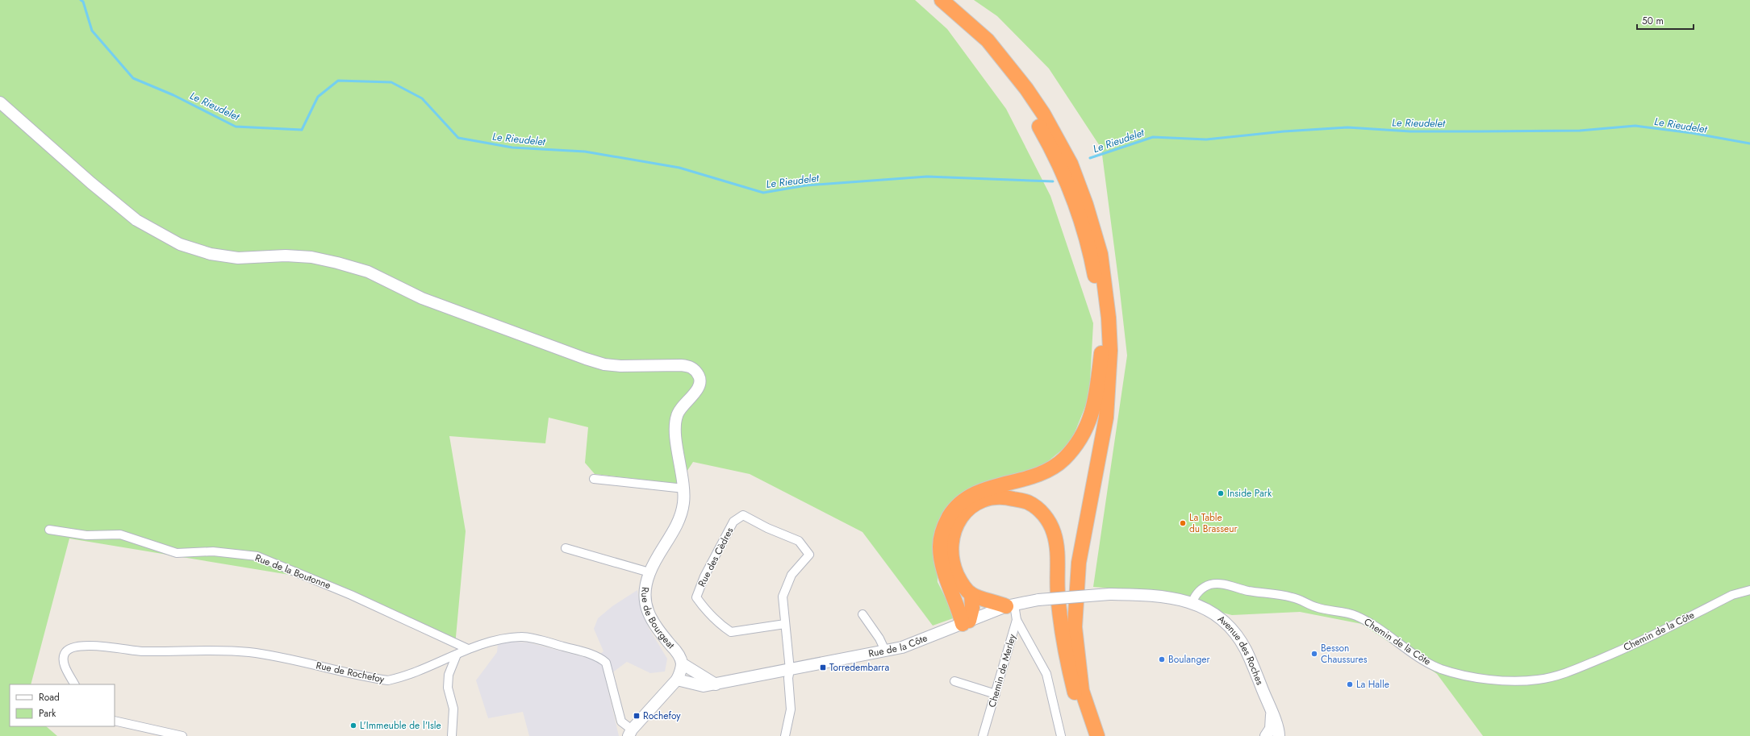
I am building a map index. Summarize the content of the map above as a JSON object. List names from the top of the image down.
{
  "streets": {
    "street": [
      "Rue des Cèdres",
      "Rue de la Boutonne",
      "Rue de Bourgeat",
      "Chemin de la Côte",
      "Rue de la Côte",
      "Avenue des Roches",
      "Chemin de Merley",
      "Rue de Rochefoy"
    ]
  },
  "crossings": [
    ["Rue des Cèdres", "Rue de la Côte"],
    ["Rue de la Boutonne", "Rue de Rochefoy"],
    ["Chemin de la Côte", "Avenue des Roches"],
    ["Rue de la Côte", "Avenue des Roches"],
    ["Rue de la Côte", "Chemin de Merley"]
  ],
  "water": ["Le Rieudelet"],
  "places": {
    "other": [
      "Inside Park",
      "La Table du Brasseur",
      "Besson Chaussures",
      "Boulanger",
      "La Halle",
      "L'Immeuble de l'Isle"
    ],
    "transit": ["Torredembarra", "Rochefoy"]
  },
  "legend": ["Road", "Park"],
  "scale_bar": "50 m"
}
